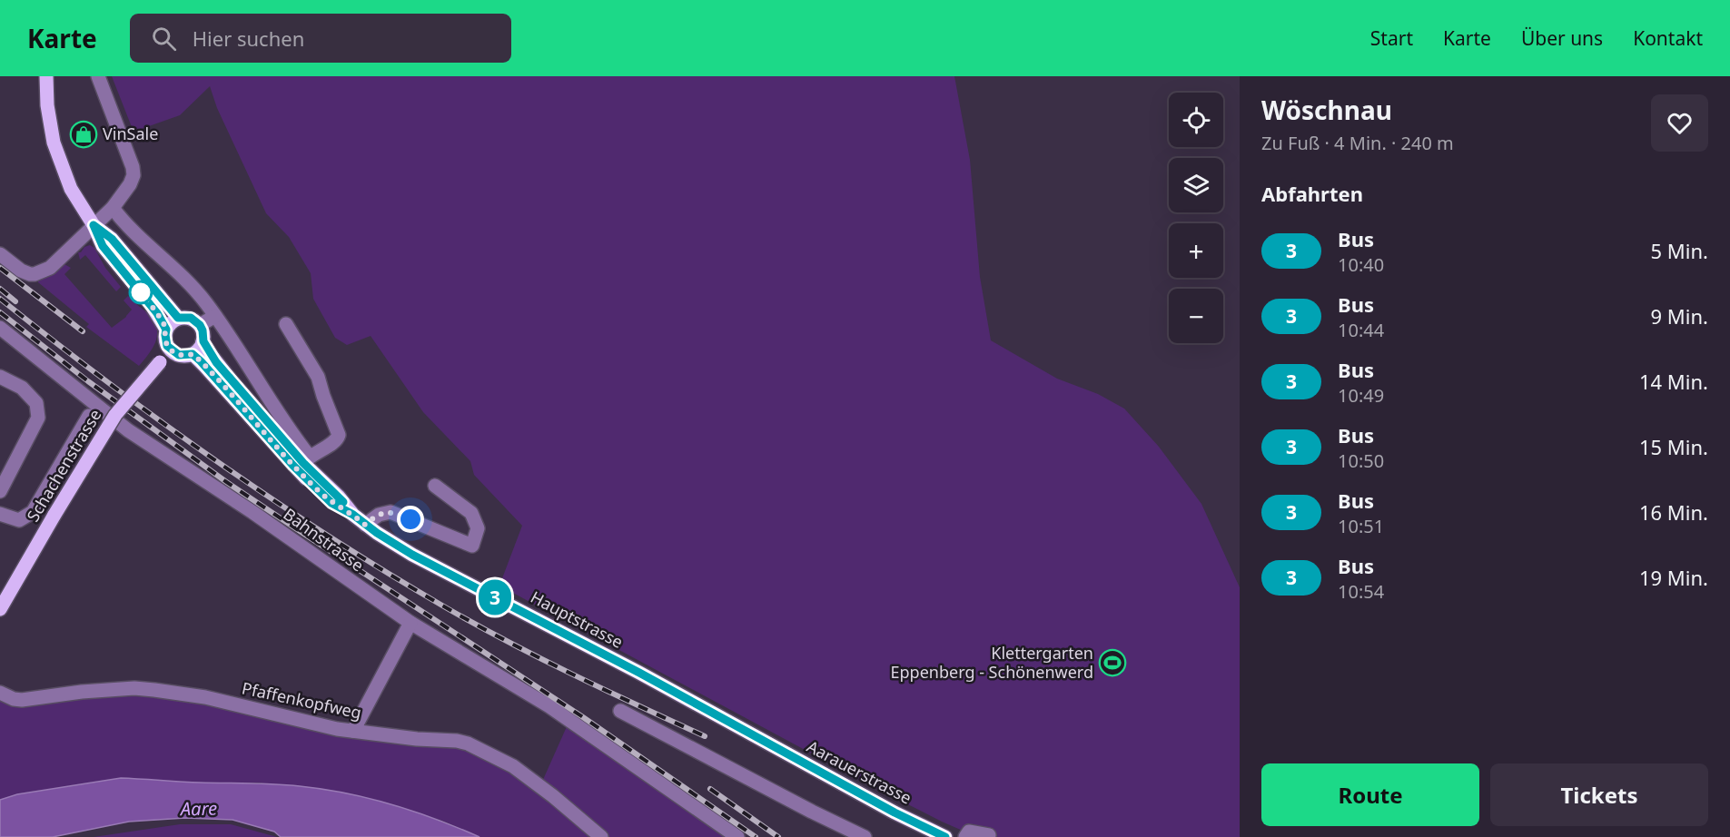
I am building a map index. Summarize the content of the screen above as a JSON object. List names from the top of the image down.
{
  "streets": {
    "main road": ["Schachenstrasse", "Hauptstrasse", "Aarauerstrasse"],
    "street": ["Bahnstrasse", "Pfaffenkopfweg"]
  },
  "crossings": [
    ["Schachenstrasse", "Hauptstrasse"],
    ["Hauptstrasse", "Aarauerstrasse"]
  ],
  "water": ["Aare"],
  "places": {
    "shop": ["VinSale"],
    "sports": ["Klettergarten Eppenberg - Schönenwerd"]
  },
  "lines": ["bus line 3"],
  "page": {
    "header": "Karte",
    "search": "Hier suchen",
    "nav": [
      "Start",
      "Karte",
      "Über uns",
      "Kontakt"
    ],
    "on_map": "3",
    "heading": [
      ["Wöschnau", "Zu Fuß · 4 Min. · 240 m"],
      "Abfahrten"
    ],
    "map_buttons": ["+", "−"],
    "list": [
      {
        "mark": "3",
        "name": "Bus",
        "note": "10:40",
        "value": "5 Min."
      },
      {
        "mark": "3",
        "name": "Bus",
        "note": "10:44",
        "value": "9 Min."
      },
      {
        "mark": "3",
        "name": "Bus",
        "note": "10:49",
        "value": "14 Min."
      },
      {
        "mark": "3",
        "name": "Bus",
        "note": "10:50",
        "value": "15 Min."
      },
      {
        "mark": "3",
        "name": "Bus",
        "note": "10:51",
        "value": "16 Min."
      },
      {
        "mark": "3",
        "name": "Bus",
        "note": "10:54",
        "value": "19 Min."
      }
    ],
    "buttons": ["Route", "Tickets"]
  }
}
